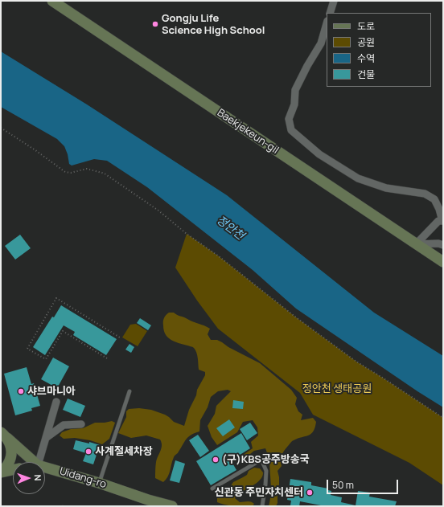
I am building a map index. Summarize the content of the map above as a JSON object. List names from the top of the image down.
{
  "streets": {
    "main road": ["Baekjekeun-gil", "Uidang-ro"]
  },
  "water": ["정안천"],
  "parks": ["정안천 생태공원"],
  "places": [
    "Gongju Life Science High School",
    "샤브마니아",
    "사계절세차장",
    "(구)KBS공주방송국",
    "신관동 주민자치센터"
  ],
  "legend": [
    "도로",
    "공원",
    "수역",
    "건물"
  ],
  "scale_bar": "50 m",
  "north": "right"
}
